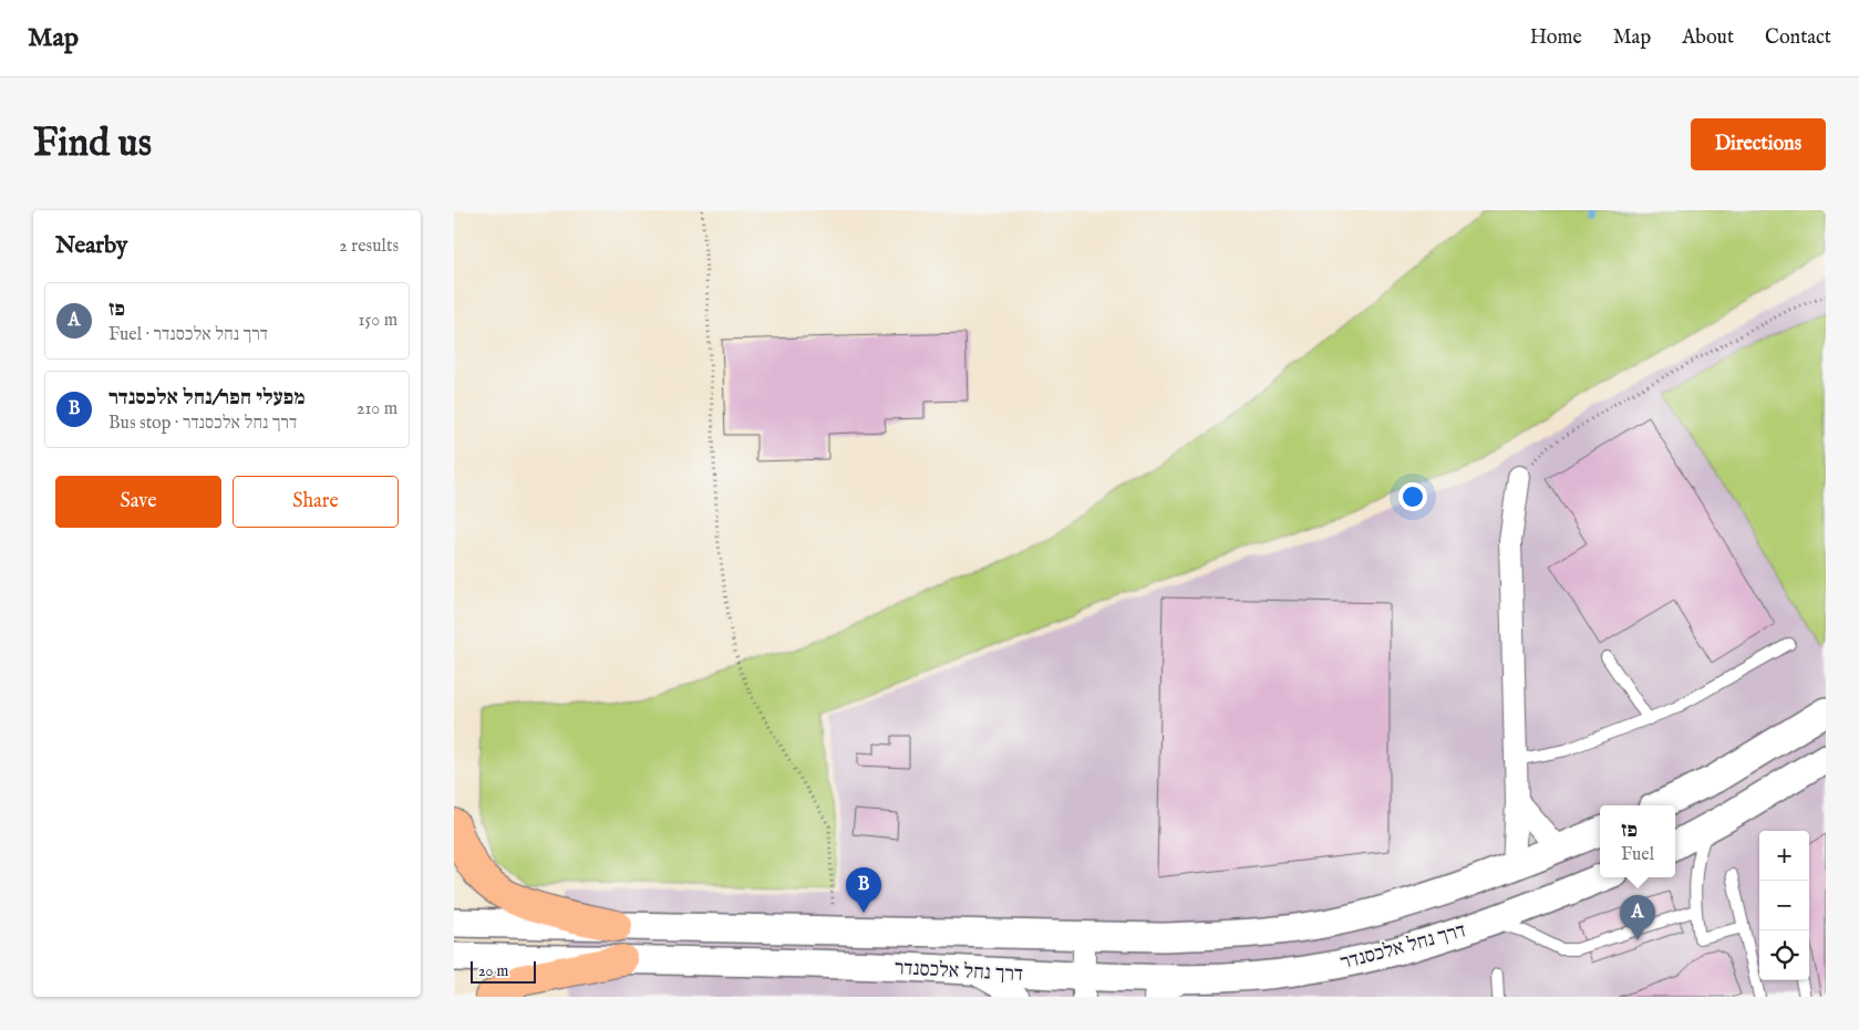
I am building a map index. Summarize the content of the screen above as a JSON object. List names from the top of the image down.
{
  "streets": {
    "street": ["דרך נחל אלכסנדר"]
  },
  "scale_bar": "20 m",
  "page": {
    "header": "Map",
    "nav": [
      "Home",
      "Map",
      "About",
      "Contact"
    ],
    "buttons": [
      "Directions",
      ["Save", "Share"]
    ],
    "title": "Find us",
    "heading": ["Nearby", "2 results"],
    "list": [
      {
        "mark": "A",
        "name": "פז",
        "note": "Fuel · דרך נחל אלכסנדר",
        "value": "150 m"
      },
      {
        "mark": "B",
        "name": "מפעלי חפר/נחל אלכסנדר",
        "note": "Bus stop · דרך נחל אלכסנדר",
        "value": "210 m"
      }
    ],
    "popup": ["פז", "Fuel"],
    "map_buttons": ["+", "−"],
    "pins": ["B", "A"],
    "scale": "20 m"
  }
}
